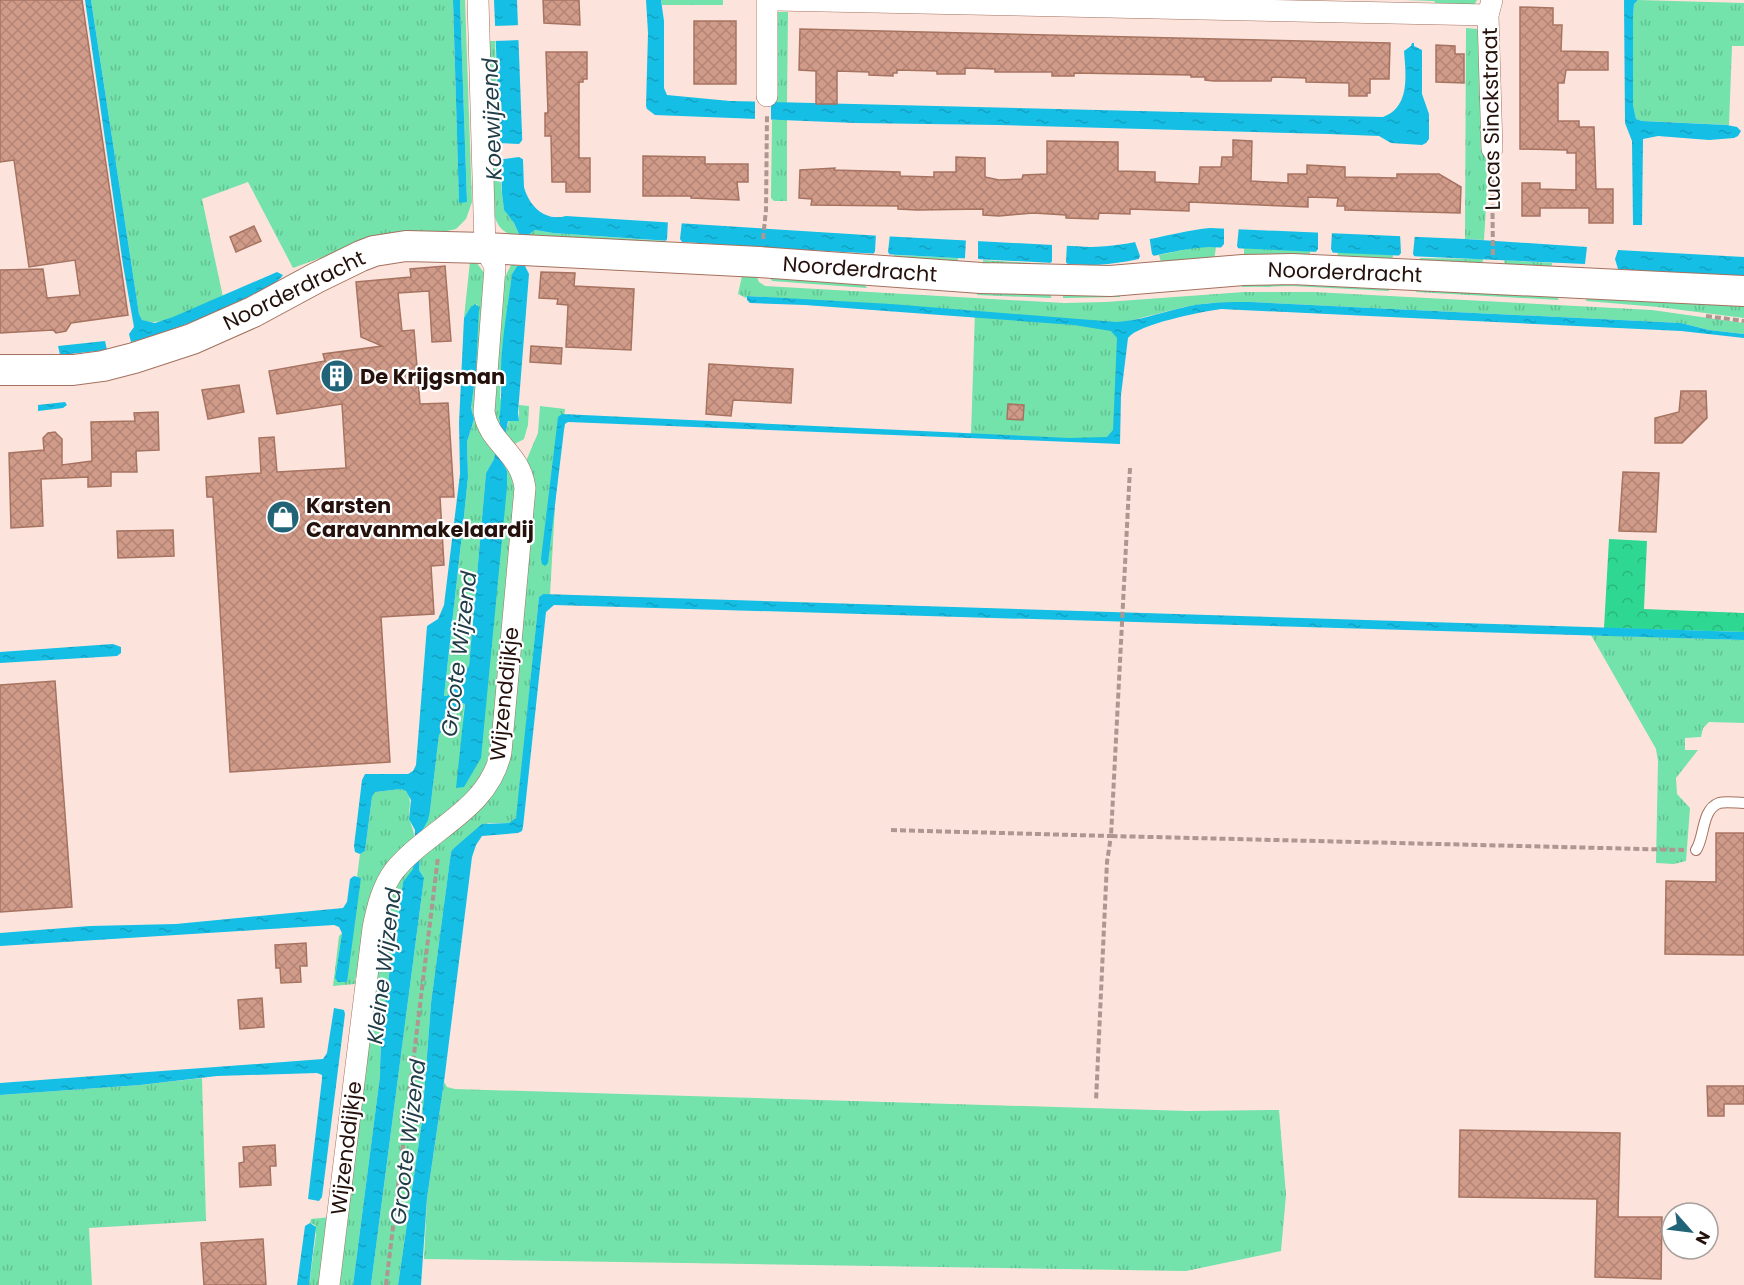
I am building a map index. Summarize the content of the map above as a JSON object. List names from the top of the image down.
{
  "streets": {
    "street": ["Lucas Sinckstraat", "Noorderdracht", "Wijzenddijkje"]
  },
  "crossings": [
    ["Noorderdracht", "Wijzenddijkje"]
  ],
  "water": ["Koewijzend", "Groote Wijzend", "Kleine Wijzend"],
  "places": {
    "building": ["De Krijgsman"],
    "shop": ["Karsten Caravanmakelaardij"]
  },
  "north": "bottom right"
}
